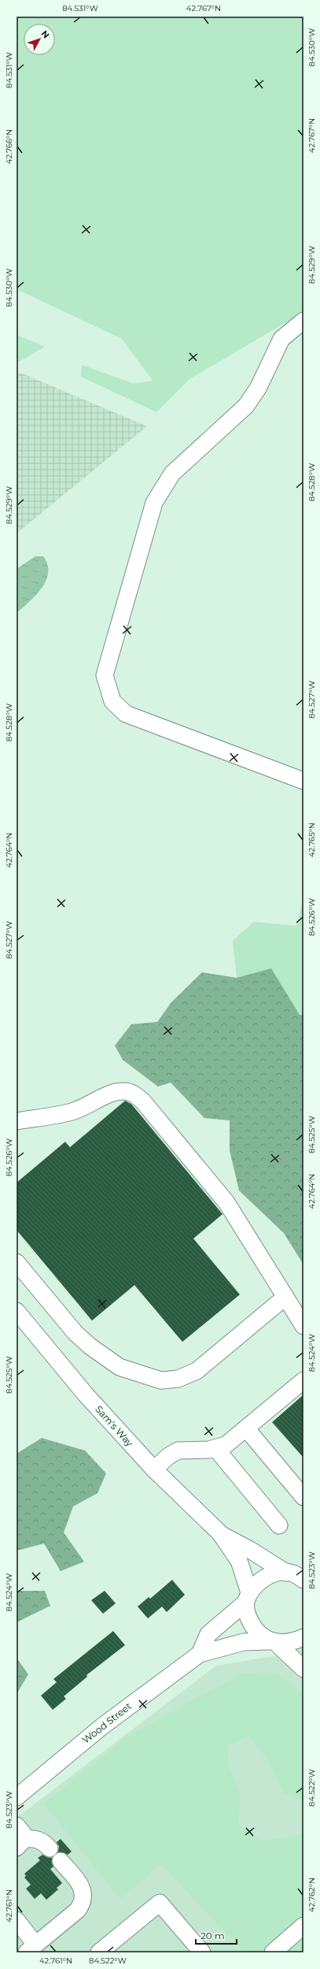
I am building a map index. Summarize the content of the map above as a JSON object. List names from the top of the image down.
{
  "streets": {
    "street": ["Sam's Way", "Wood Street"]
  },
  "crossings": [
    ["Sam's Way", "Wood Street"]
  ],
  "scale_bar": "20 m",
  "north": "top right",
  "coordinates": [
    "84.531°W",
    "42.767°N",
    "84.530°W",
    "42.766°N",
    "84.529°W",
    "84.528°W",
    "84.527°W",
    "42.765°N",
    "42.764°N",
    "84.526°W",
    "84.525°W",
    "84.524°W",
    "84.523°W",
    "84.522°W",
    "42.762°N",
    "42.761°N"
  ]
}
